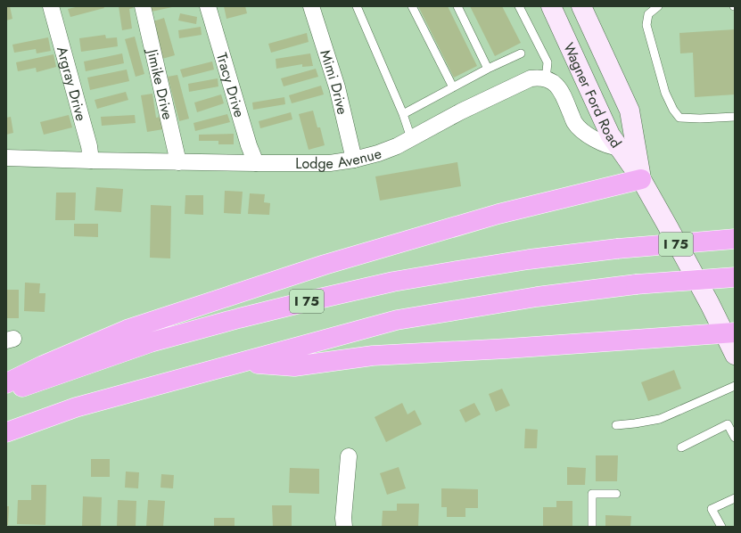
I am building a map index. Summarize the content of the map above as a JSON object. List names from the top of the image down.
{
  "streets": {
    "highway": ["I 75"],
    "main road": ["Wagner Ford Road"],
    "street": [
      "Mimi Drive",
      "Argray Drive",
      "Jimike Drive",
      "Tracy Drive",
      "Lodge Avenue"
    ]
  },
  "crossings": [
    ["Mimi Drive", "Lodge Avenue"],
    ["Argray Drive", "Lodge Avenue"],
    ["Jimike Drive", "Lodge Avenue"],
    ["Tracy Drive", "Lodge Avenue"]
  ]
}
